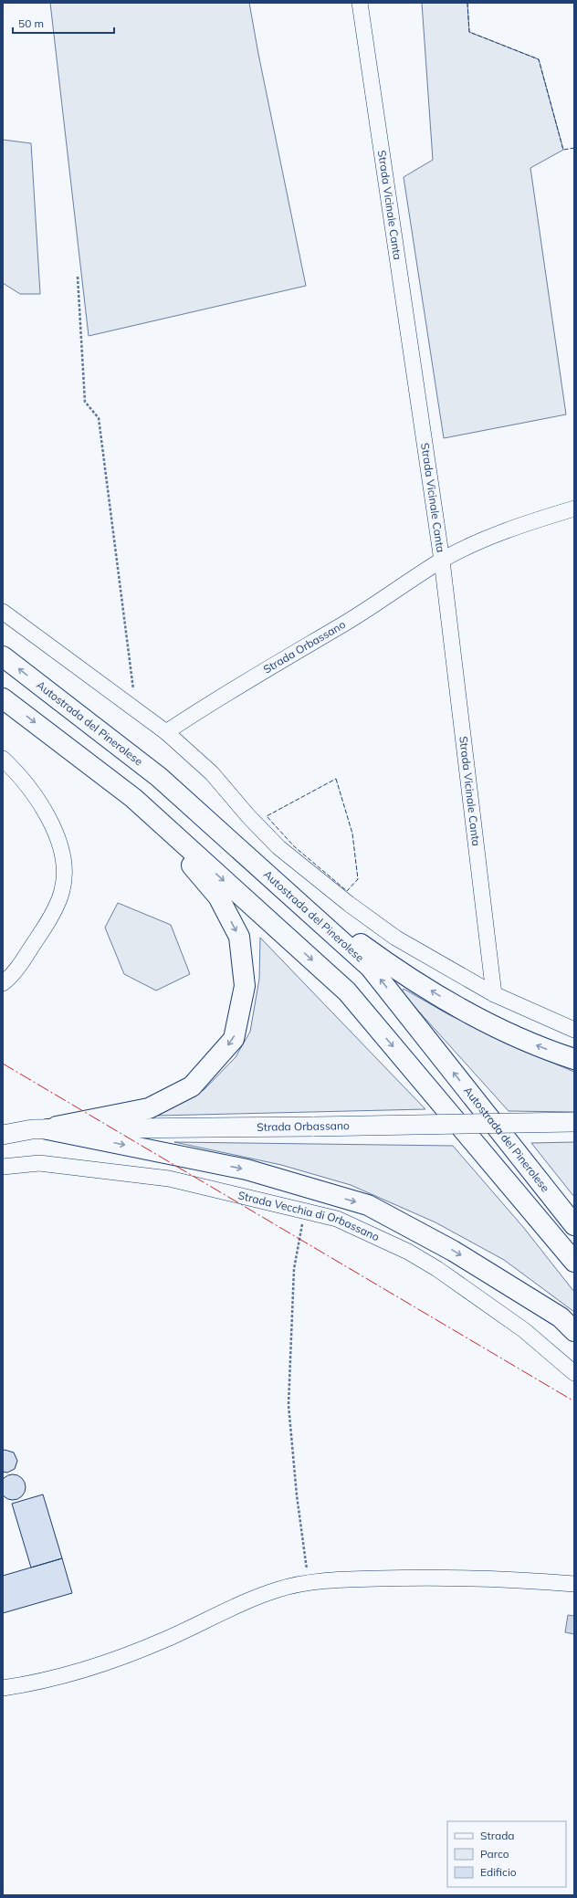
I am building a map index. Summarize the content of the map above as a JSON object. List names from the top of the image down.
{
  "streets": {
    "highway": ["Autostrada del Pinerolese"],
    "main road": ["Strada Orbassano"],
    "street": ["Strada Vicinale Canta", "Strada Vecchia di Orbassano"]
  },
  "crossings": [
    ["Strada Vicinale Canta", "Strada Orbassano"]
  ],
  "legend": ["Strada", "Parco", "Edificio"],
  "scale_bar": "50 m"
}
